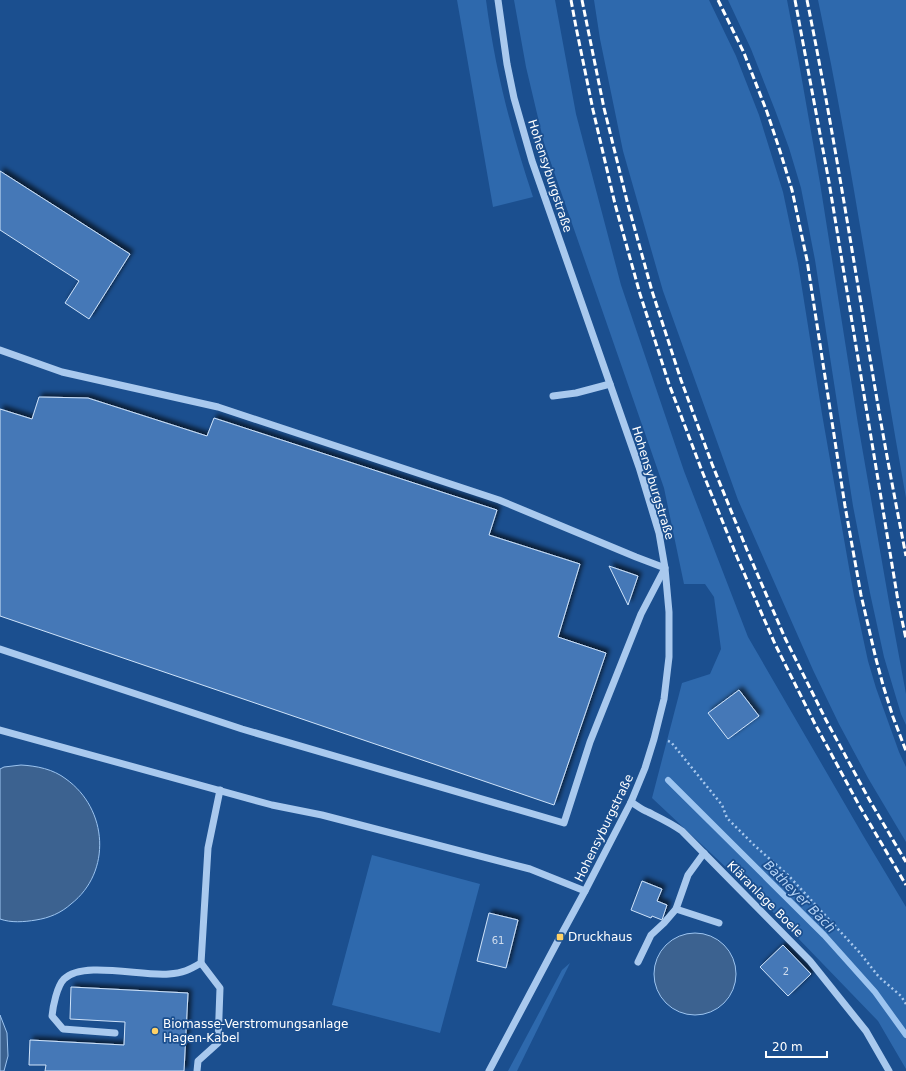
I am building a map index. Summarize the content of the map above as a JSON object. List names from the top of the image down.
{
  "streets": {
    "street": ["Hohensyburgstraße", "Kläranlage Boele"]
  },
  "crossings": [
    ["Hohensyburgstraße", "Kläranlage Boele"]
  ],
  "water": ["Batheyer Bach"],
  "places": {
    "transit": ["Druckhaus"],
    "other": ["Biomasse-Verstromungsanlage Hagen-Kabel"]
  },
  "house_numbers": ["61", "2"],
  "scale_bar": "20 m"
}
